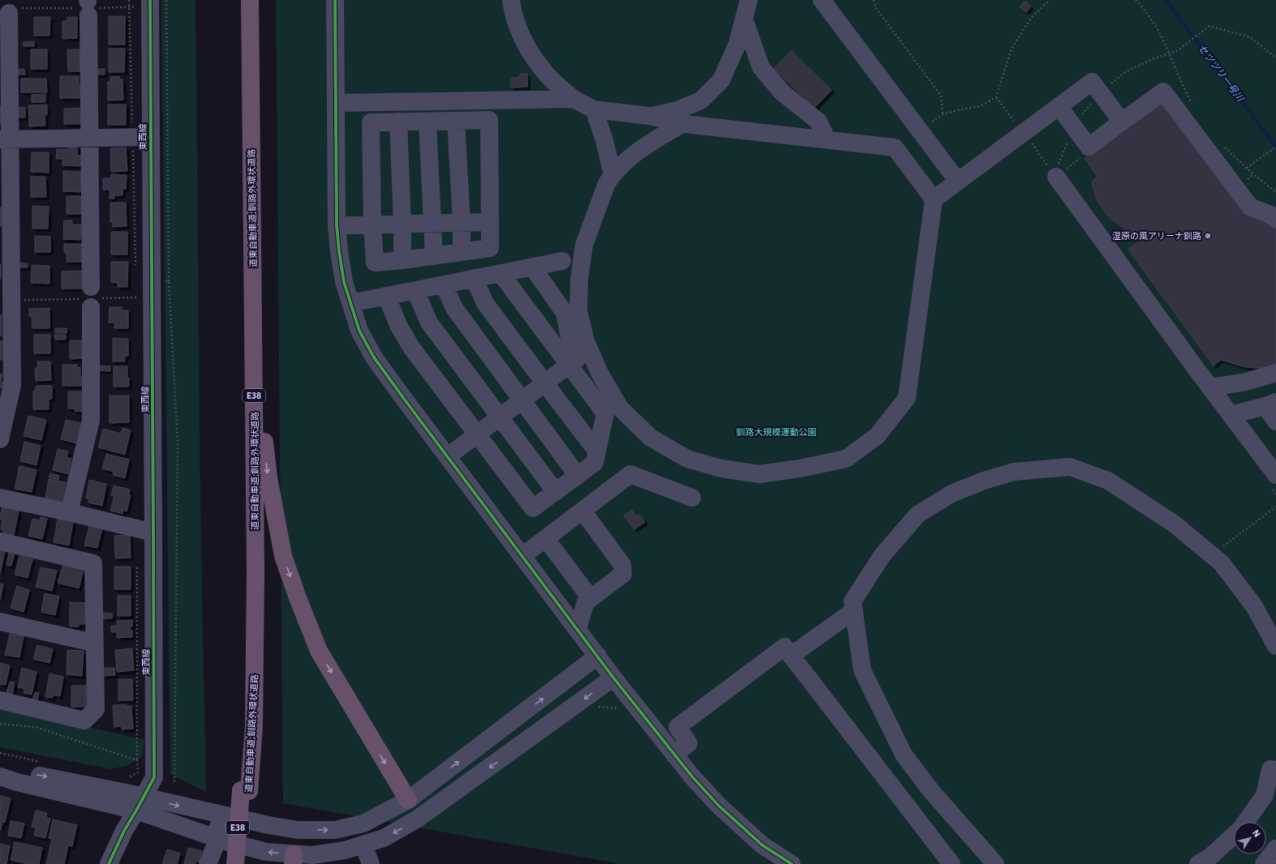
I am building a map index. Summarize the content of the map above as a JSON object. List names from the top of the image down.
{
  "streets": {
    "highway": ["道東自動車道;釧路外環状道路", "E38"],
    "street": ["東西線"]
  },
  "water": ["セツツリ一号川"],
  "parks": ["釧路大規模運動公園"],
  "places": ["湿原の風アリーナ釧路"],
  "north": "top right"
}
